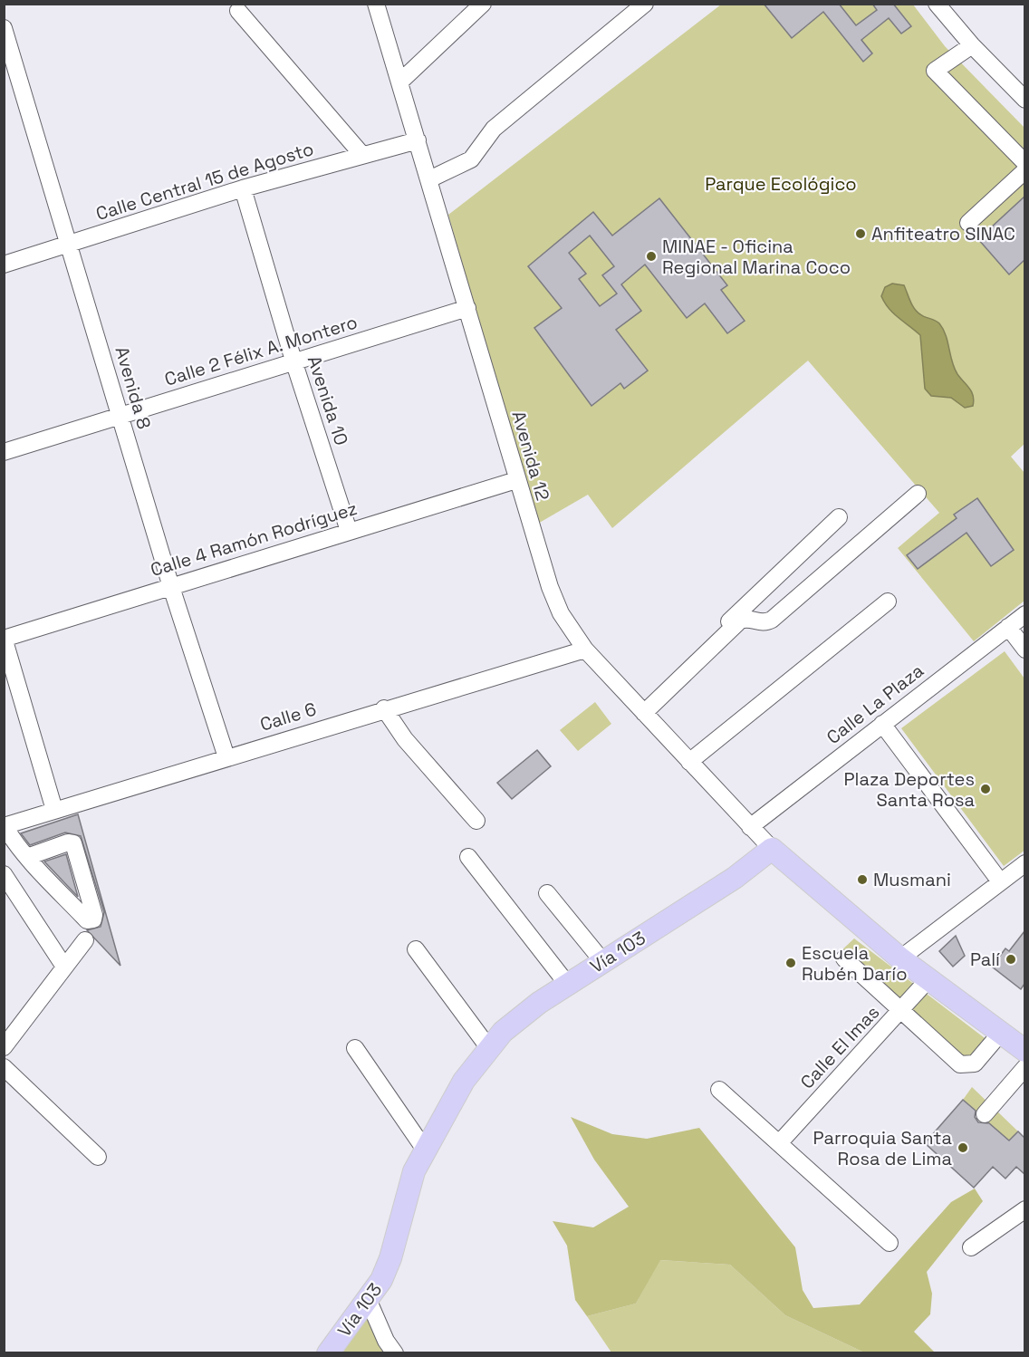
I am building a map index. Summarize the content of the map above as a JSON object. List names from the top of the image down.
{
  "streets": {
    "main road": ["Vía 103"],
    "street": [
      "Calle Central 15 de Agosto",
      "Calle 2 Félix A. Montero",
      "Avenida 8",
      "Avenida 10",
      "Avenida 12",
      "Calle 4 Ramón Rodríguez",
      "Calle La Plaza",
      "Calle 6",
      "Calle El Imas"
    ]
  },
  "crossings": [
    ["Calle Central 15 de Agosto", "Avenida 8"],
    ["Calle Central 15 de Agosto", "Avenida 10"],
    ["Calle Central 15 de Agosto", "Avenida 12"],
    ["Calle 2 Félix A. Montero", "Avenida 8"],
    ["Calle 2 Félix A. Montero", "Avenida 10"],
    ["Calle 2 Félix A. Montero", "Avenida 12"],
    ["Avenida 8", "Calle 4 Ramón Rodríguez"],
    ["Avenida 8", "Calle 6"],
    ["Avenida 10", "Calle 4 Ramón Rodríguez"],
    ["Avenida 12", "Calle 4 Ramón Rodríguez"],
    ["Avenida 12", "Calle La Plaza"],
    ["Avenida 12", "Calle 6"],
    ["Avenida 12", "Vía 103"]
  ],
  "parks": ["Parque Ecológico"],
  "places": [
    "Anfiteatro SINAC",
    "MINAE - Oficina Regional Marina Coco",
    "Plaza Deportes Santa Rosa",
    "Musmani",
    "Palí",
    "Escuela Rubén Darío",
    "Parroquia Santa Rosa de Lima"
  ]
}
